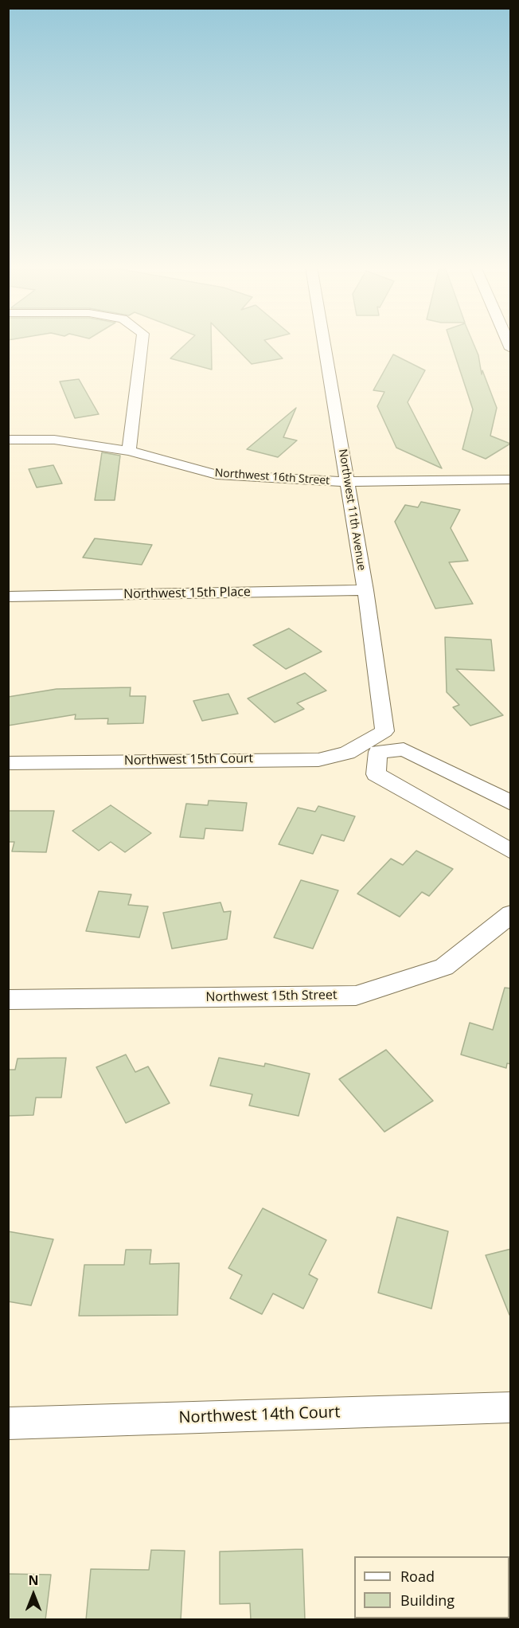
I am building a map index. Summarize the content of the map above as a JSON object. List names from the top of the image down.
{
  "streets": {
    "street": [
      "Northwest 16th Street",
      "Northwest 11th Avenue",
      "Northwest 15th Place",
      "Northwest 15th Court",
      "Northwest 15th Street",
      "Northwest 14th Court"
    ]
  },
  "crossings": [
    ["Northwest 16th Street", "Northwest 11th Avenue"],
    ["Northwest 11th Avenue", "Northwest 15th Place"],
    ["Northwest 11th Avenue", "Northwest 15th Court"]
  ],
  "legend": ["Road", "Building"],
  "north": "top"
}
